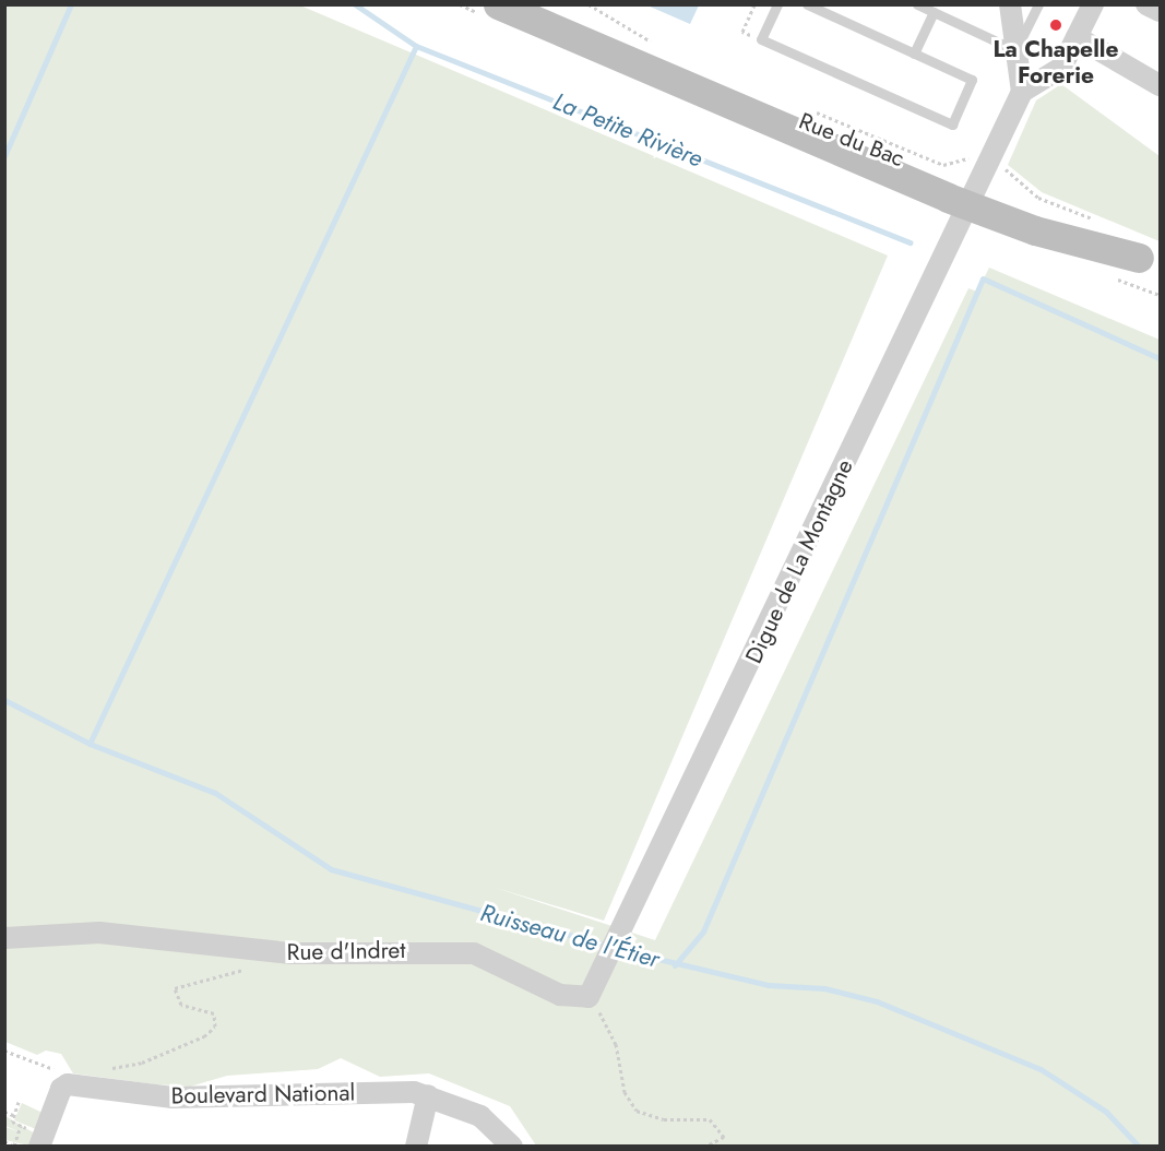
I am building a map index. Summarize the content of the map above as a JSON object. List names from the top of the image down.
{
  "streets": {
    "main road": ["Rue du Bac"],
    "street": ["Digue de La Montagne", "Rue d'Indret", "Boulevard National"]
  },
  "crossings": [
    ["Rue du Bac", "Digue de La Montagne"],
    ["Digue de La Montagne", "Rue d'Indret"]
  ],
  "water": ["La Petite Rivière", "Ruisseau de l'Étier"],
  "places": ["La Chapelle Forerie"]
}
